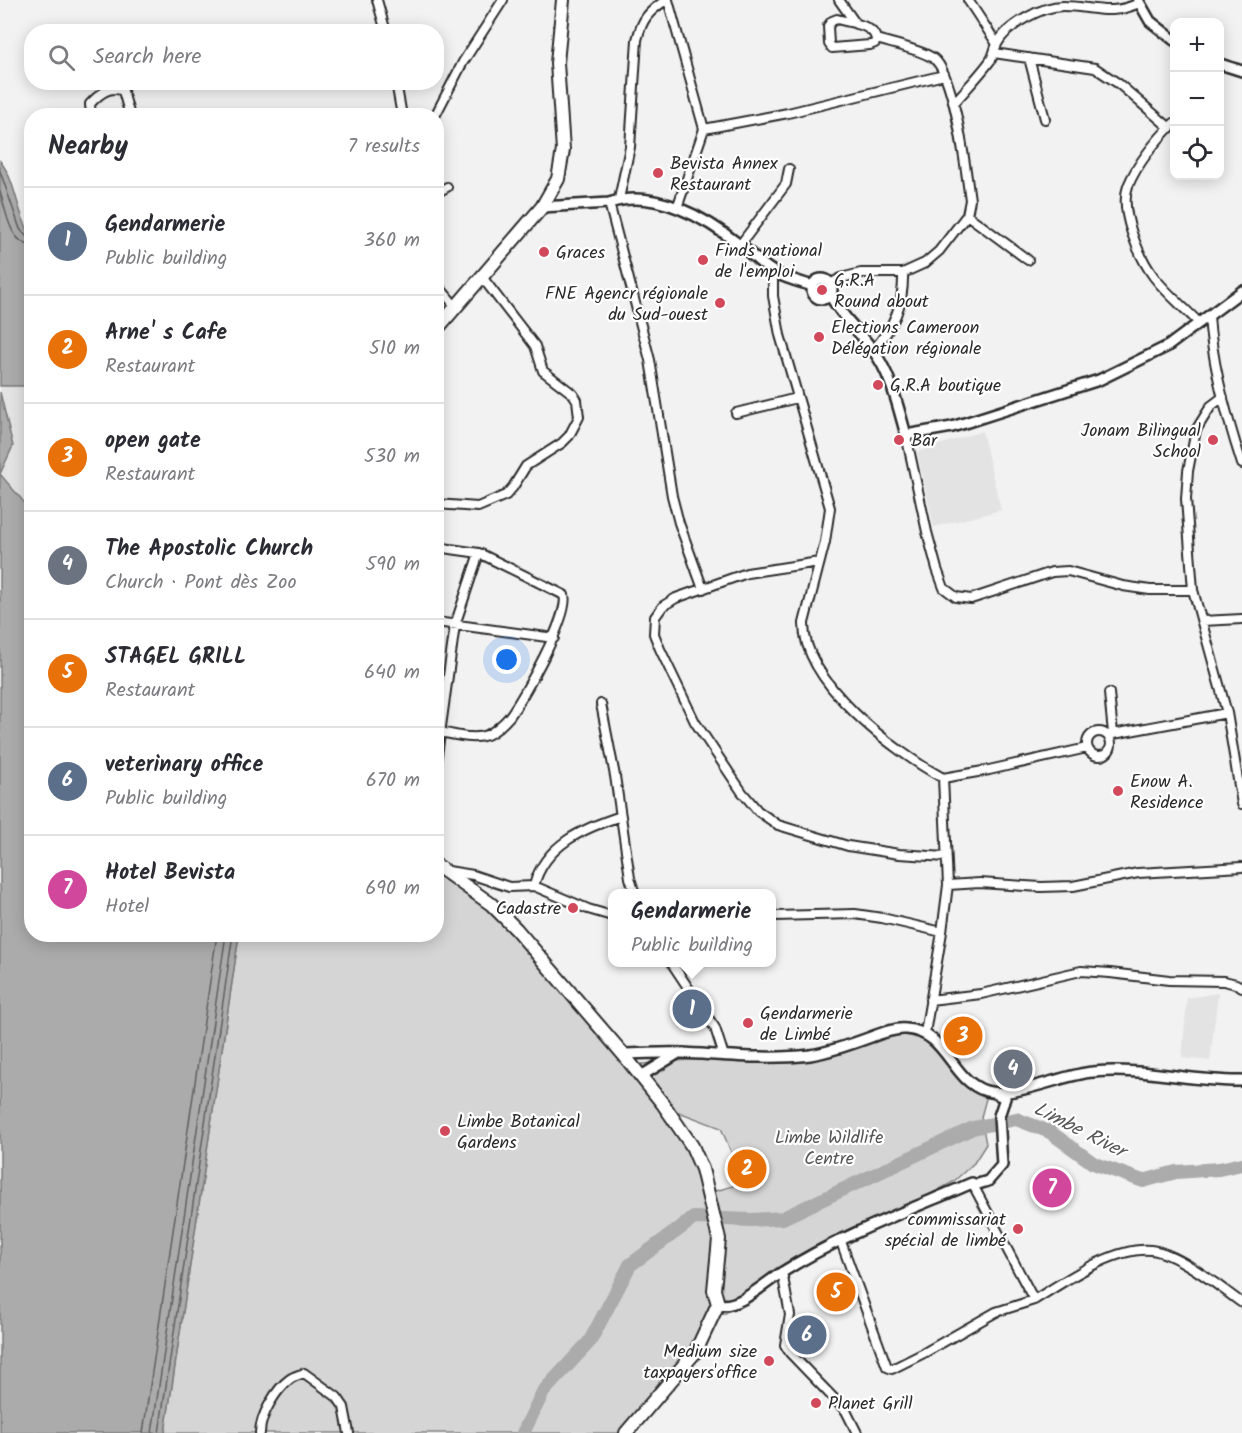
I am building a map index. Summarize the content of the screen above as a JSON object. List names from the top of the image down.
{
  "water": ["Limbe River"],
  "parks": ["Limbe Wildlife Centre"],
  "places": [
    "Bevista Annex Restaurant",
    "Graces",
    "Finds national de l'emploi",
    "G.R.A Round about",
    "FNE Agencr régionale du Sud-ouest",
    "Elections Cameroon Délégation régionale",
    "G.R.A boutique",
    "Bar",
    "Jonam Bilingual School",
    "Enow A. Residence",
    "Cadastre",
    "Gendarmerie de Limbé",
    "Limbe Botanical Gardens",
    "commissariat spécial de limbé",
    "Medium size taxpayers'office",
    "Planet Grill"
  ],
  "page": {
    "map_buttons": ["+", "−"],
    "search": "Search here",
    "heading": ["Nearby", "7 results"],
    "list": [
      {
        "mark": "1",
        "name": "Gendarmerie",
        "note": "Public building",
        "value": "360 m"
      },
      {
        "mark": "2",
        "name": "Arne' s Cafe",
        "note": "Restaurant",
        "value": "510 m"
      },
      {
        "mark": "3",
        "name": "open gate",
        "note": "Restaurant",
        "value": "530 m"
      },
      {
        "mark": "4",
        "name": "The Apostolic Church",
        "note": "Church · Pont dès Zoo",
        "value": "590 m"
      },
      {
        "mark": "5",
        "name": "STAGEL GRILL",
        "note": "Restaurant",
        "value": "640 m"
      },
      {
        "mark": "6",
        "name": "veterinary office",
        "note": "Public building",
        "value": "670 m"
      },
      {
        "mark": "7",
        "name": "Hotel Bevista",
        "note": "Hotel",
        "value": "690 m"
      }
    ],
    "popup": ["Gendarmerie", "Public building"],
    "pins": [
      "1",
      "3",
      "4",
      "2",
      "7",
      "5",
      "6"
    ]
  }
}
